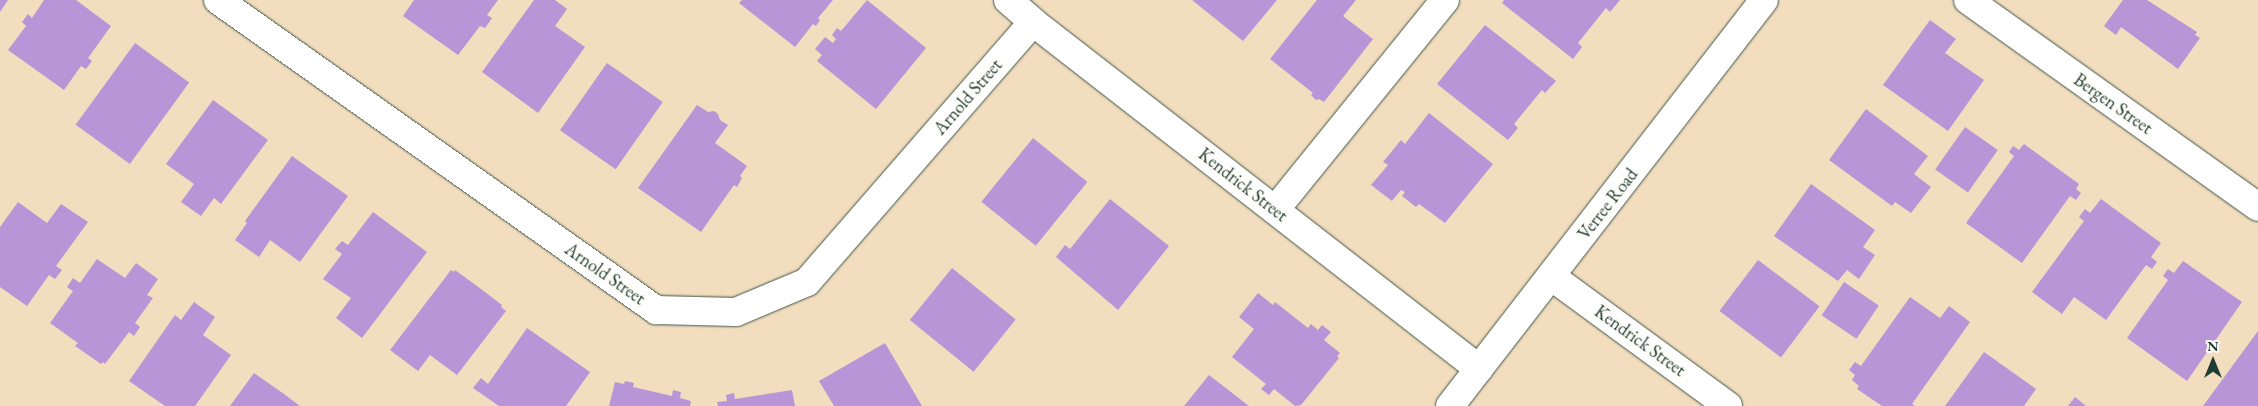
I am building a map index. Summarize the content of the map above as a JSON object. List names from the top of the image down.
{
  "streets": {
    "street": [
      "Arnold Street",
      "Bergen Street",
      "Kendrick Street",
      "Verree Road"
    ]
  },
  "crossings": [
    ["Arnold Street", "Kendrick Street"],
    ["Kendrick Street", "Verree Road"]
  ],
  "north": "top"
}
